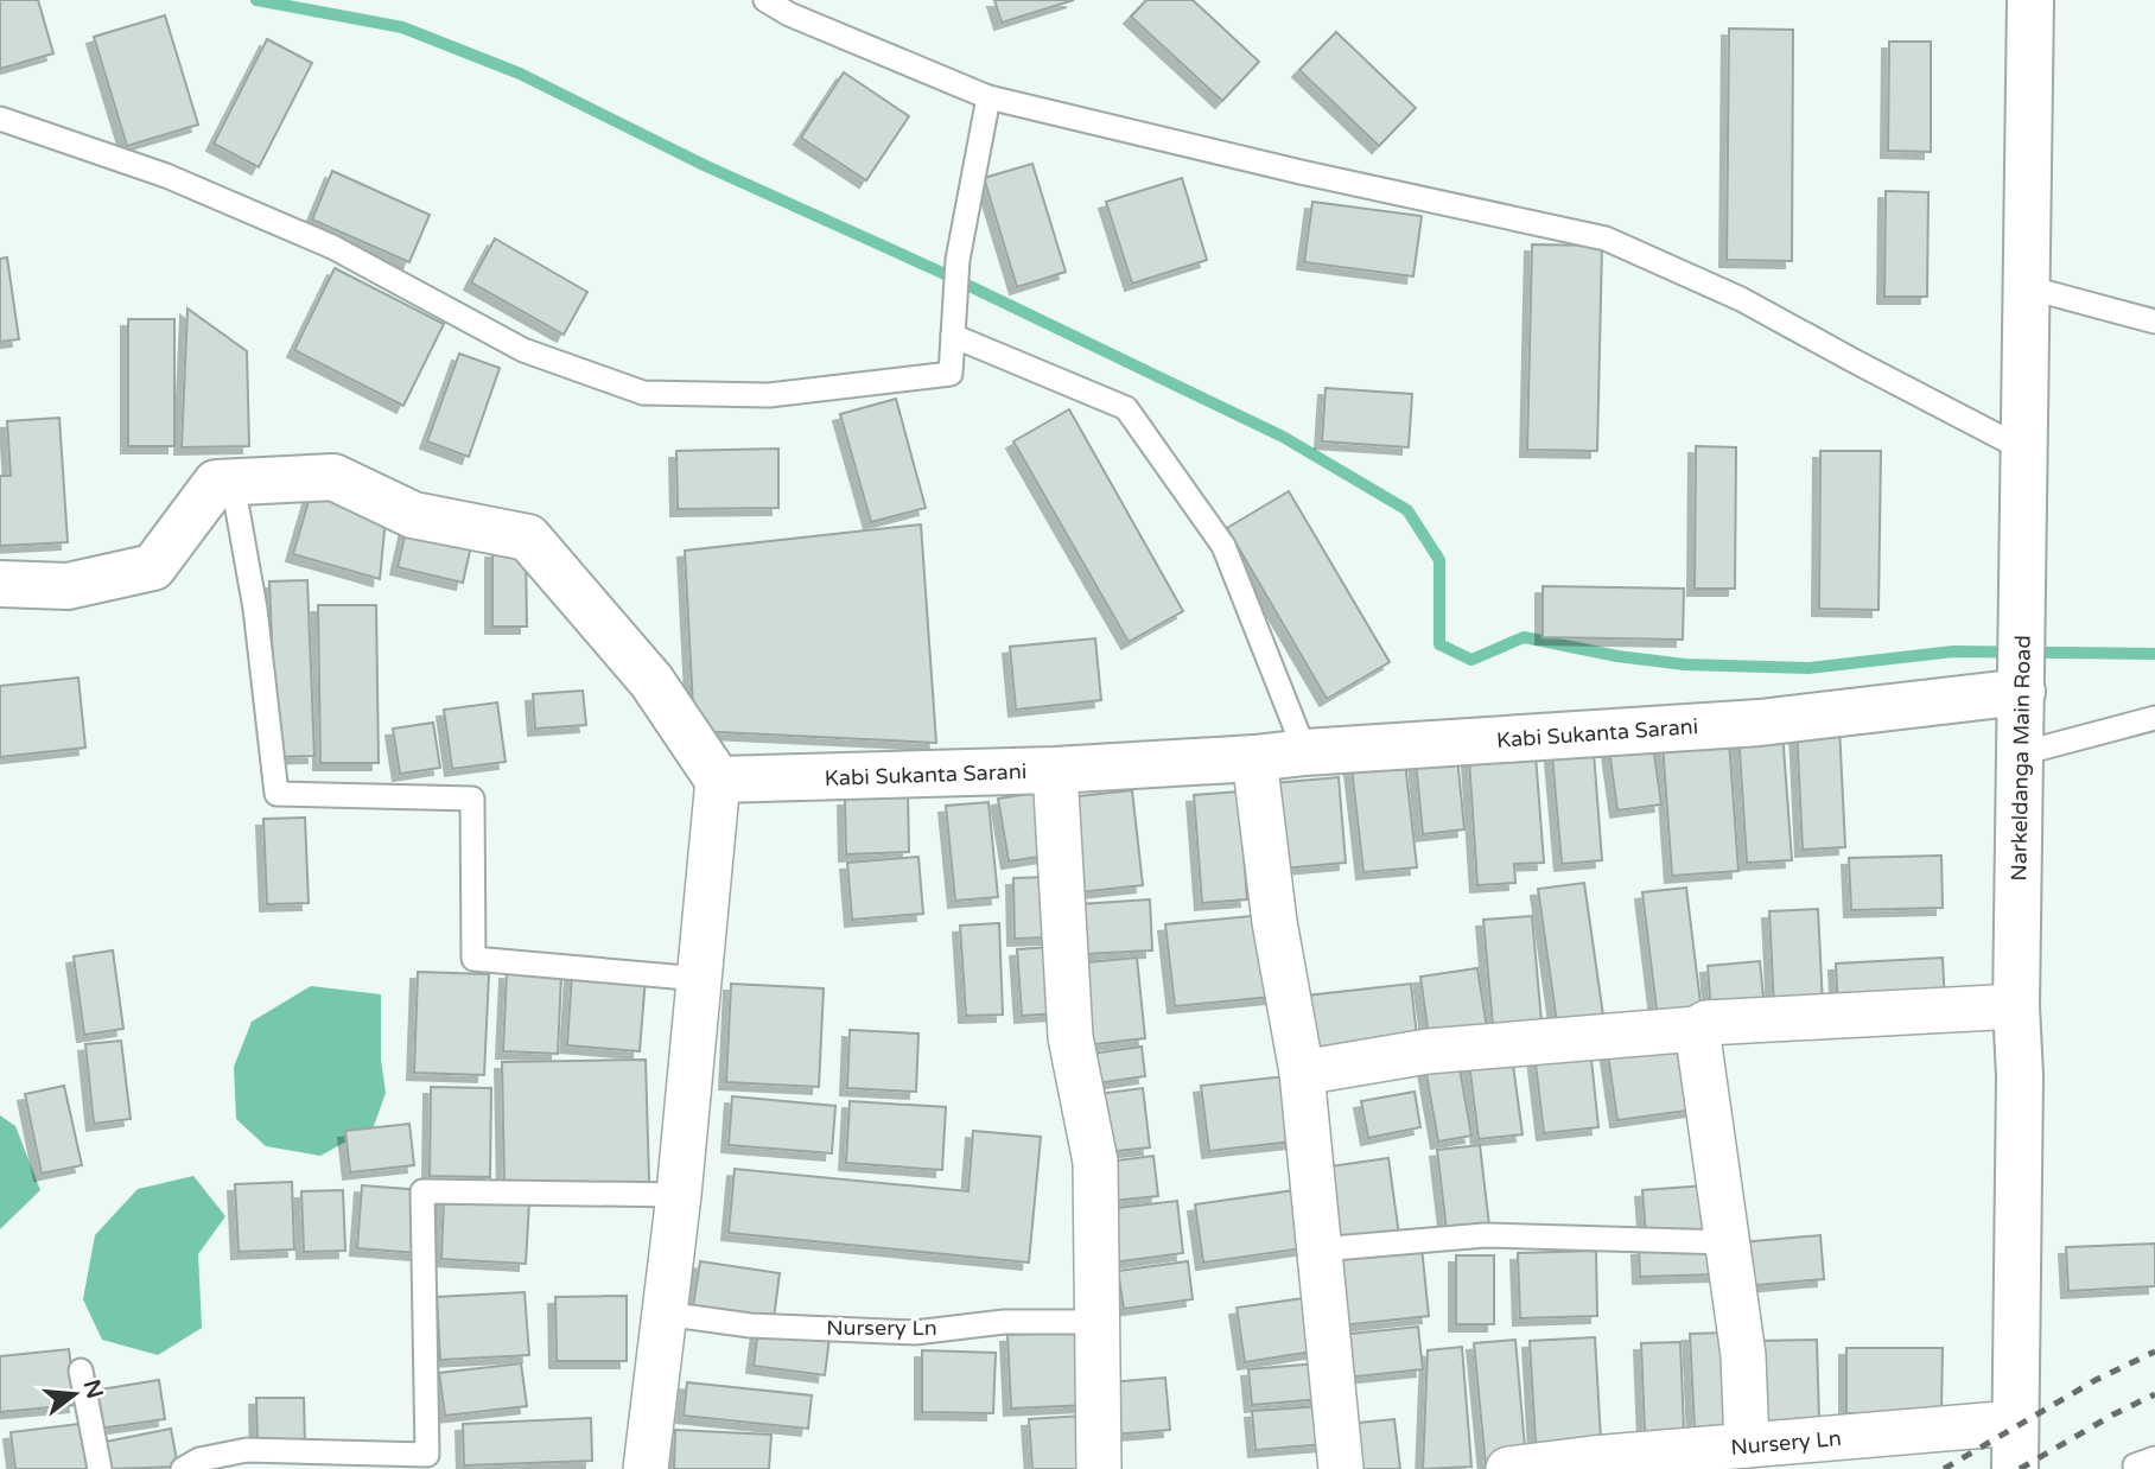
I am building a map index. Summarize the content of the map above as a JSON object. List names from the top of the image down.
{
  "streets": {
    "street": ["Kabi Sukanta Sarani", "Narkeldanga Main Road", "Nursery Ln"]
  },
  "crossings": [
    ["Kabi Sukanta Sarani", "Narkeldanga Main Road"],
    ["Narkeldanga Main Road", "Nursery Ln"]
  ],
  "north": "right"
}
